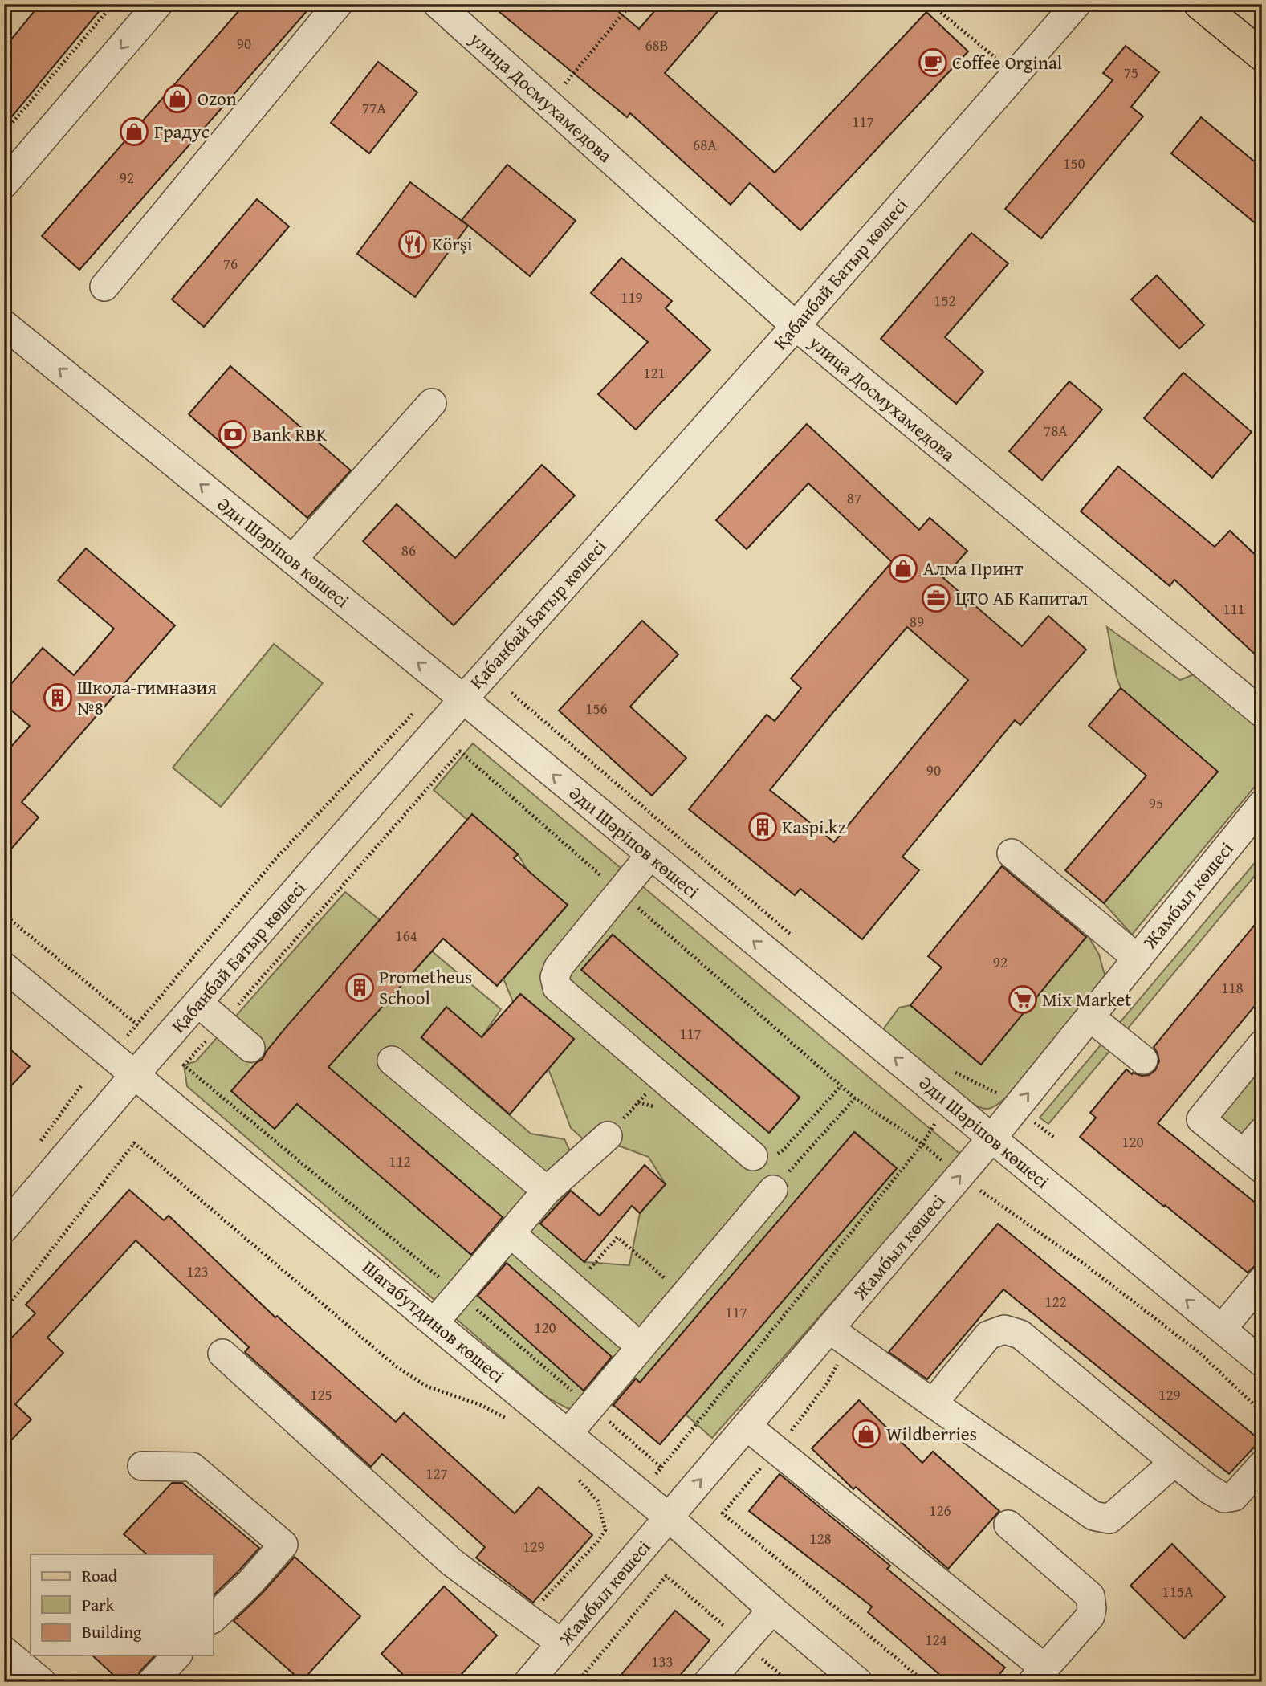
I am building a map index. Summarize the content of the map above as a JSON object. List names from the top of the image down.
{
  "streets": {
    "street": [
      "улица Досмухамедова",
      "Қабанбай Батыр көшесі",
      "Әди Шәріпов көшесі",
      "Жамбыл көшесі",
      "Шагабутдинов көшесі"
    ]
  },
  "crossings": [
    ["улица Досмухамедова", "Қабанбай Батыр көшесі"],
    ["Қабанбай Батыр көшесі", "Әди Шәріпов көшесі"],
    ["Қабанбай Батыр көшесі", "Шагабутдинов көшесі"],
    ["Әди Шәріпов көшесі", "Жамбыл көшесі"],
    ["Жамбыл көшесі", "Шагабутдинов көшесі"]
  ],
  "one_way": ["Әди Шәріпов көшесі"],
  "places": {
    "cafe": ["Coffee Orginal"],
    "shop": [
      "Ozon",
      "Градус",
      "Алма Принт",
      "Wildberries"
    ],
    "restaurant": ["Körşi"],
    "bank": ["Bank RBK"],
    "office": ["ЦТО АБ Капитал"],
    "building": ["Школа-гимназия №8", "Kaspi.kz", "Prometheus School"],
    "supermarket": ["Mix Market"]
  },
  "house_numbers": [
    "90",
    "68В",
    "75",
    "77А",
    "117",
    "68А",
    "150",
    "92",
    "76",
    "119",
    "152",
    "121",
    "78А",
    "87",
    "86",
    "111",
    "89",
    "156",
    "90",
    "95",
    "164",
    "92",
    "118",
    "117",
    "120",
    "112",
    "123",
    "122",
    "117",
    "120",
    "125",
    "129",
    "127",
    "126",
    "128",
    "129",
    "115А",
    "124",
    "133"
  ],
  "legend": ["Road", "Park", "Building"]
}
